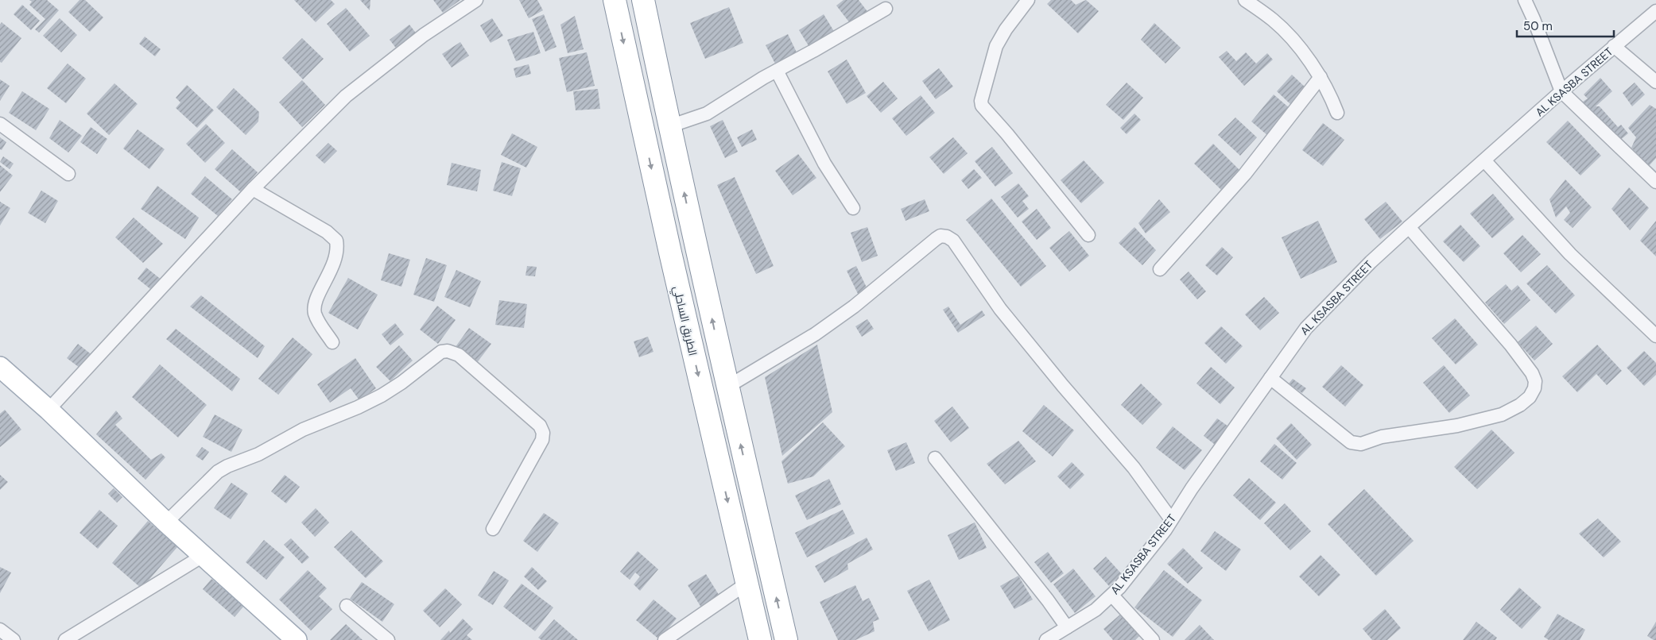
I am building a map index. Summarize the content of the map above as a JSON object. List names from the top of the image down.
{
  "streets": {
    "highway": ["الطريق الساحلي"],
    "street": ["AL KSASBA STREET"]
  },
  "scale_bar": "50 m"
}
